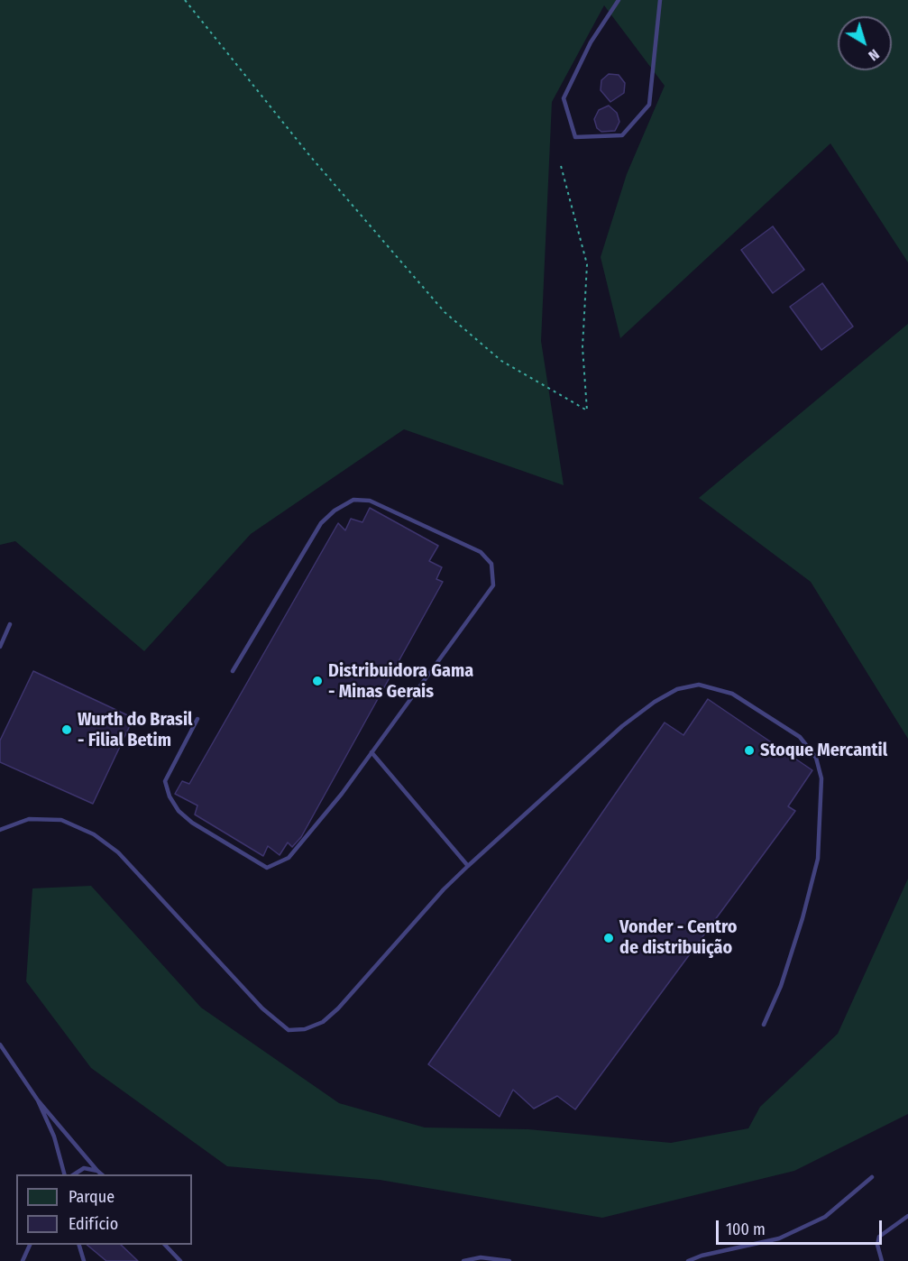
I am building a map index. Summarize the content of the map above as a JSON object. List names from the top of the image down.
{
  "places": [
    "Distribuidora Gama - Minas Gerais",
    "Wurth do Brasil - Filial Betim",
    "Stoque Mercantil",
    "Vonder - Centro de distribuição"
  ],
  "legend": ["Parque", "Edifício"],
  "scale_bar": "100 m",
  "north": "bottom right"
}
